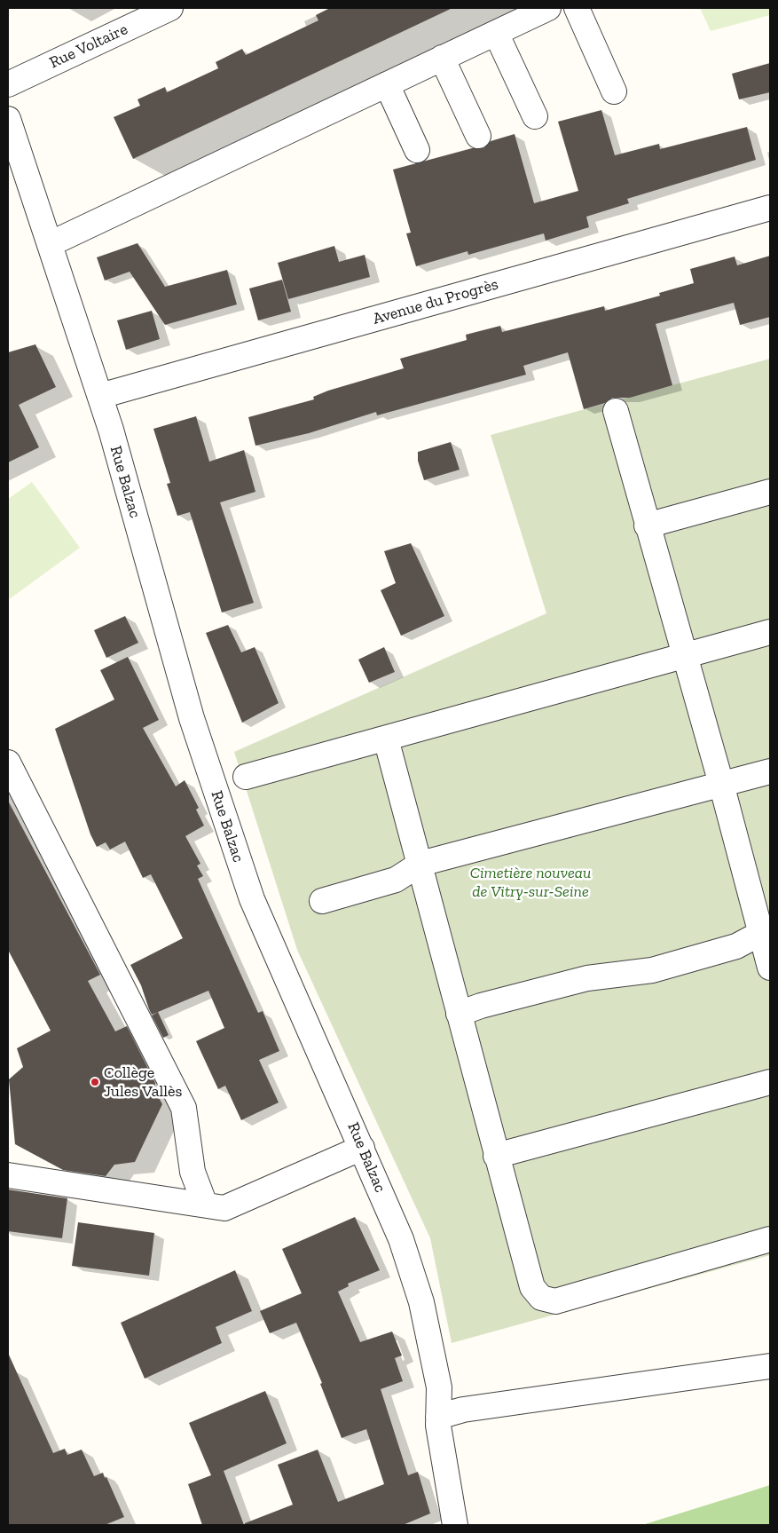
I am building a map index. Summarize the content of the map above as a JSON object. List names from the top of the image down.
{
  "streets": {
    "street": ["Rue Voltaire", "Avenue du Progrès", "Rue Balzac"]
  },
  "crossings": [
    ["Avenue du Progrès", "Rue Balzac"]
  ],
  "parks": ["Cimetière nouveau de Vitry-sur-Seine"],
  "places": ["Collège Jules Vallès"]
}
